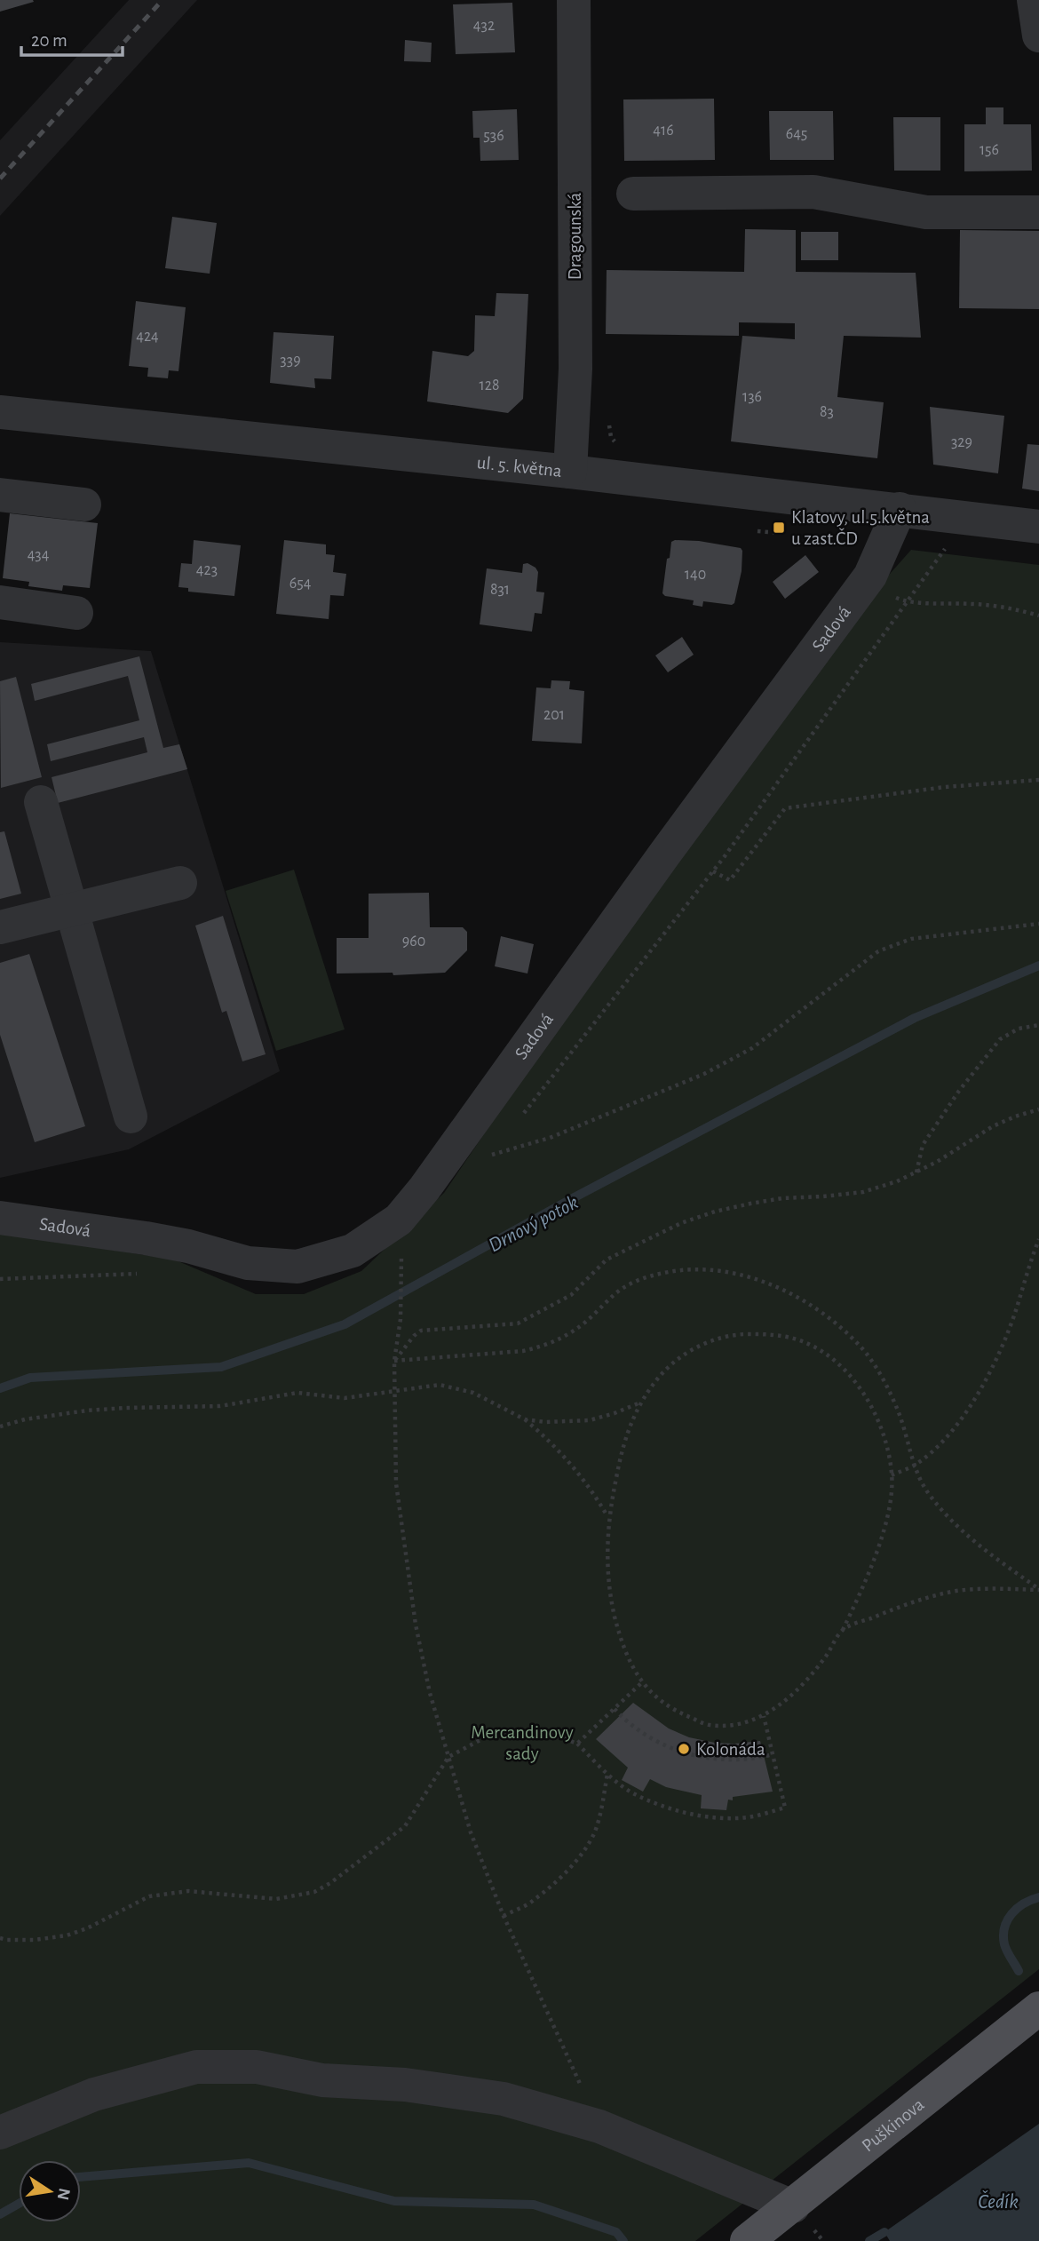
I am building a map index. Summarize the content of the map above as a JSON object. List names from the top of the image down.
{
  "streets": {
    "main road": ["Puškinova"],
    "street": ["Dragounská", "ul. 5. května", "Sadová"]
  },
  "crossings": [
    ["Dragounská", "ul. 5. května"],
    ["ul. 5. května", "Sadová"]
  ],
  "water": ["Drnový potok", "Čedík"],
  "parks": ["Mercandinovy sady"],
  "places": {
    "transit": ["Klatovy, ul.5.května u zast.ČD"],
    "other": ["Kolonáda"]
  },
  "house_numbers": [
    "432",
    "416",
    "645",
    "536",
    "156",
    "424",
    "339",
    "128",
    "136",
    "83",
    "329",
    "434",
    "423",
    "140",
    "654",
    "831",
    "201",
    "960"
  ],
  "scale_bar": "20 m",
  "north": "right"
}
